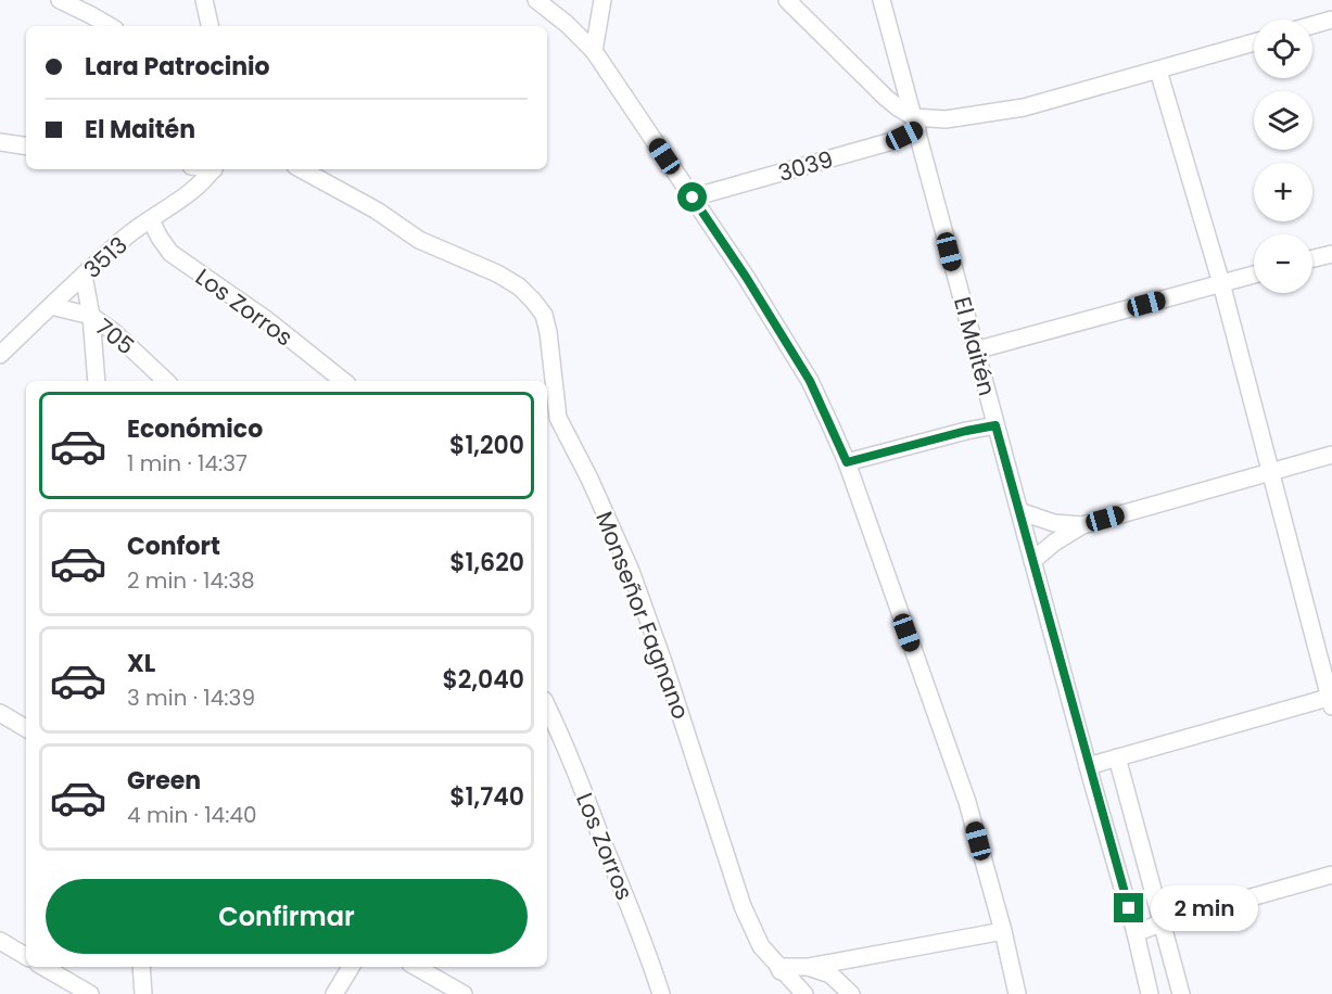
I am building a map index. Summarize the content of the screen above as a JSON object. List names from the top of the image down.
{
  "streets": {
    "street": [
      "3039",
      "3513",
      "Los Zorros",
      "705",
      "El Maitén",
      "Monseñor Fagnano"
    ]
  },
  "crossings": [
    ["3039", "El Maitén"],
    ["3513", "Los Zorros"],
    ["3513", "705"]
  ],
  "page": {
    "map_buttons": ["+", "−"],
    "banner": ["Lara Patrocinio", "El Maitén"],
    "list": [
      {
        "name": "Económico",
        "note": "1 min · 14:37",
        "value": "$1,200"
      },
      {
        "name": "Confort",
        "note": "2 min · 14:38",
        "value": "$1,620"
      },
      {
        "name": "XL",
        "note": "3 min · 14:39",
        "value": "$2,040"
      },
      {
        "name": "Green",
        "note": "4 min · 14:40",
        "value": "$1,740"
      }
    ],
    "buttons": "Confirmar",
    "bubble": "2 min"
  }
}
